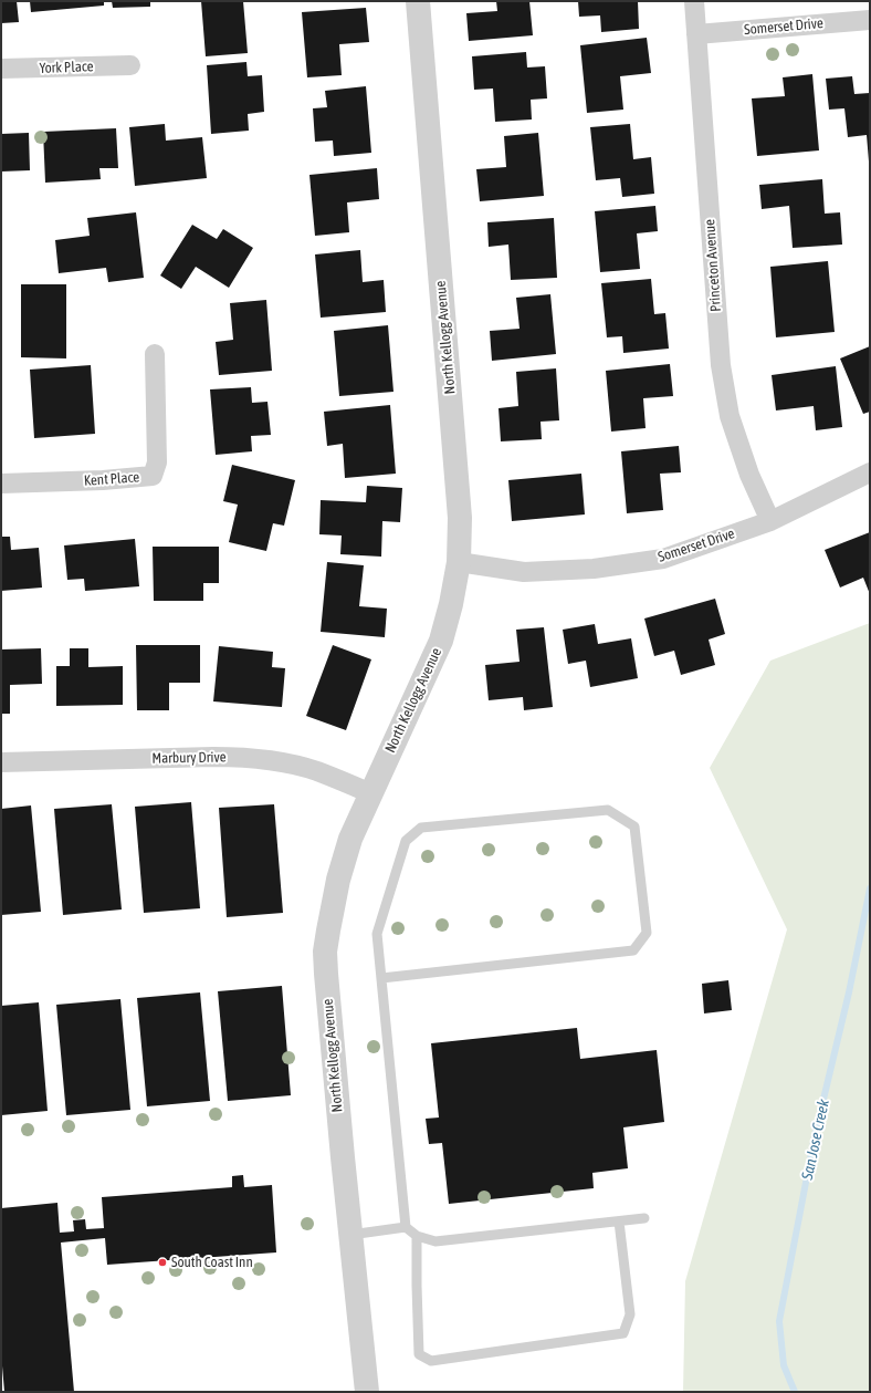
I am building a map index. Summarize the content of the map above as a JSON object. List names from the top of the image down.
{
  "streets": {
    "street": [
      "Somerset Drive",
      "York Place",
      "Princeton Avenue",
      "North Kellogg Avenue",
      "Kent Place",
      "Marbury Drive"
    ]
  },
  "crossings": [
    ["Somerset Drive", "Princeton Avenue"],
    ["Somerset Drive", "North Kellogg Avenue"],
    ["North Kellogg Avenue", "Marbury Drive"]
  ],
  "water": ["San Jose Creek"],
  "places": ["South Coast Inn"]
}
